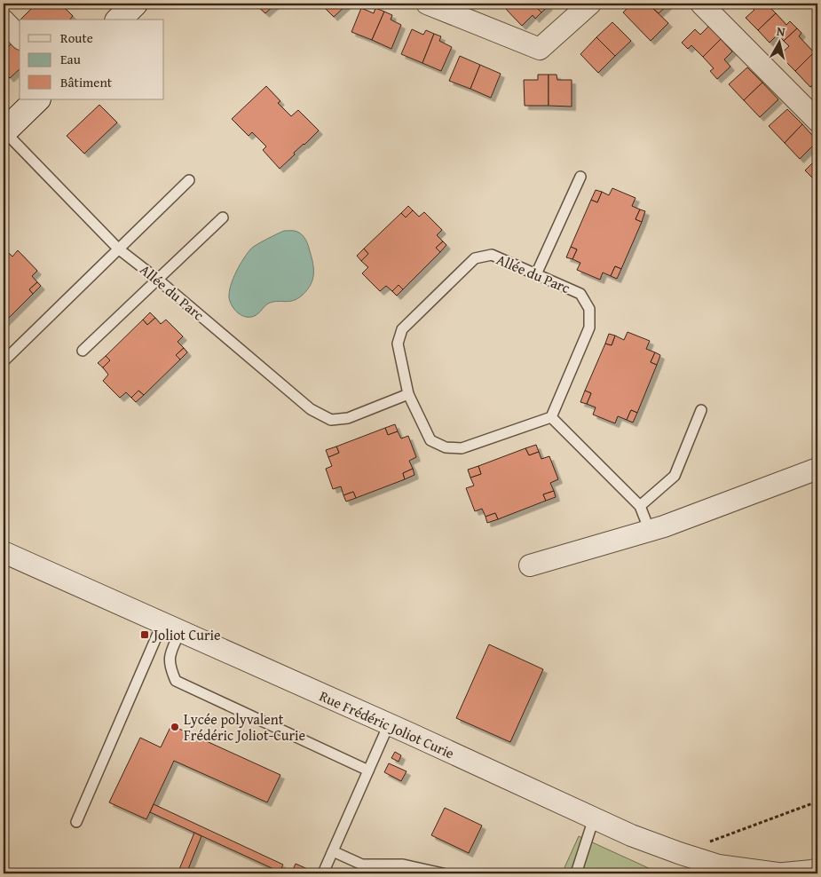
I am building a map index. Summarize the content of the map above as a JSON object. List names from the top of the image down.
{
  "streets": {
    "street": ["Rue Frédéric Joliot Curie"],
    "lane": ["Allée du Parc"]
  },
  "places": {
    "transit": ["Joliot Curie"],
    "other": ["Lycée polyvalent Frédéric Joliot-Curie"]
  },
  "legend": ["Route", "Eau", "Bâtiment"],
  "north": "top"
}
